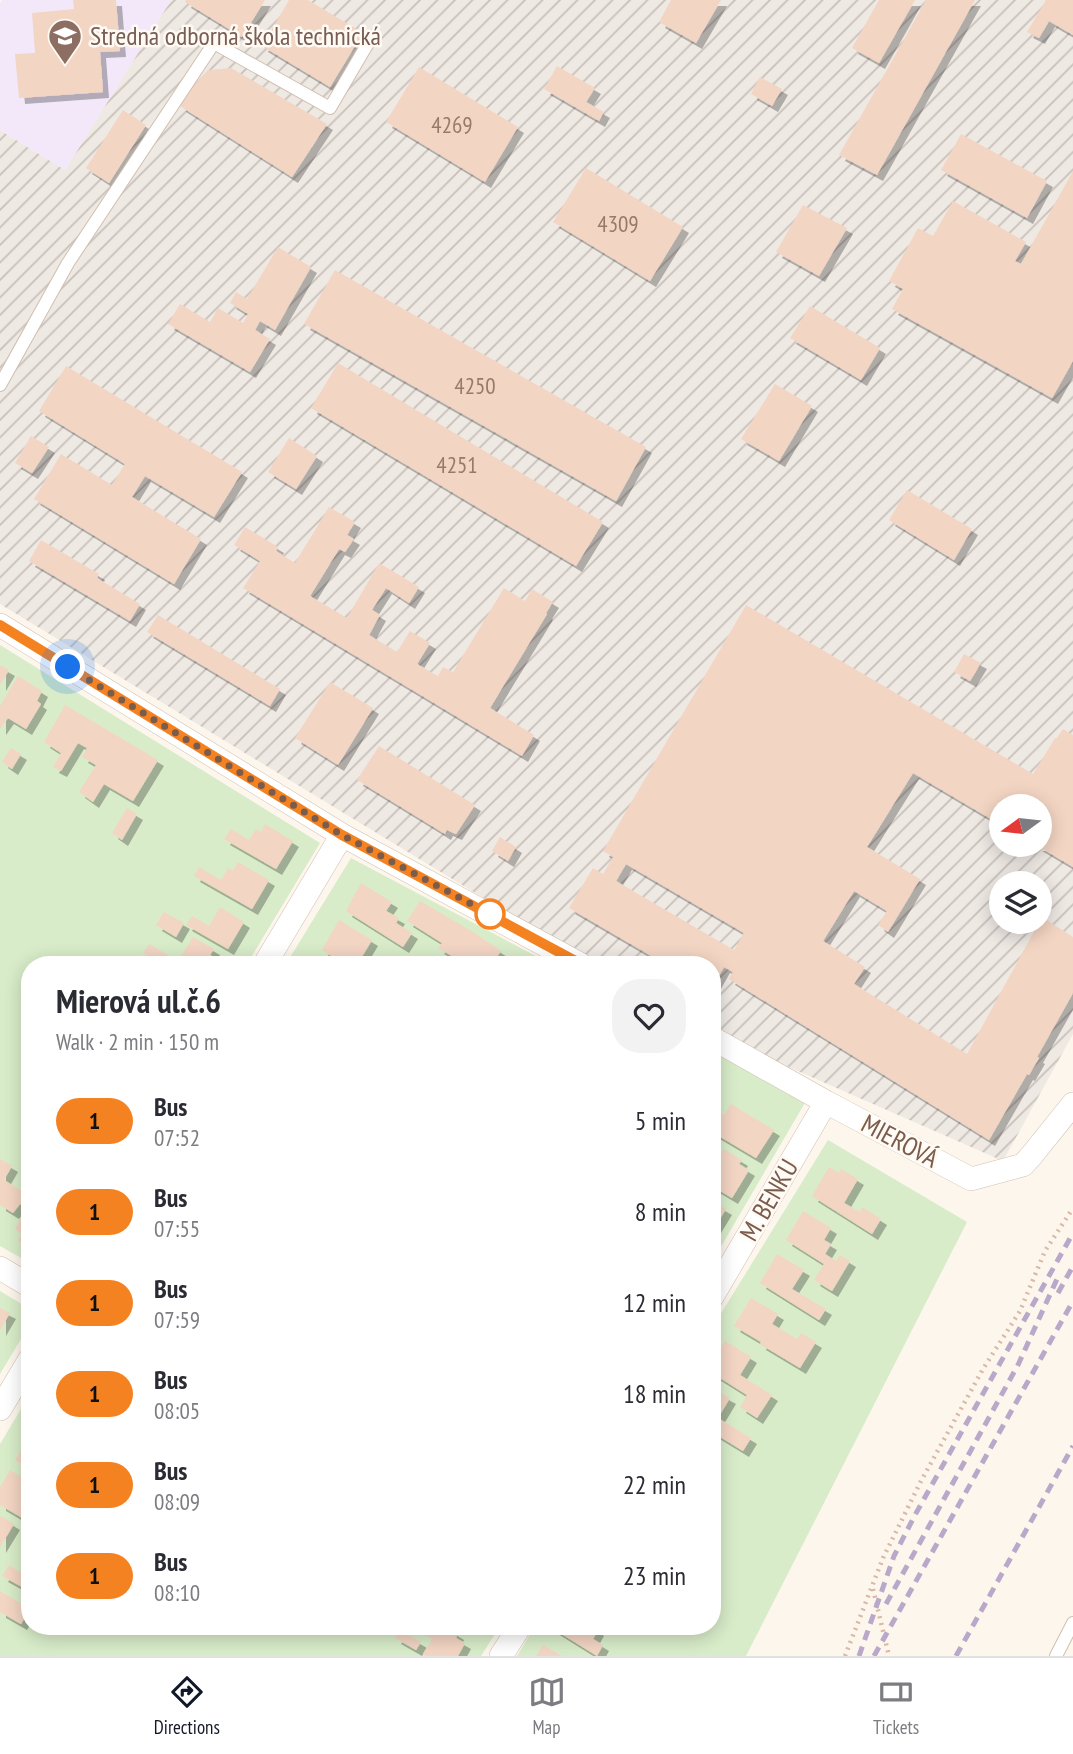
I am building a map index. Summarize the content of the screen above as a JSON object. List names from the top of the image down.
{
  "streets": {
    "street": ["MIEROVÁ", "M. BENKU"]
  },
  "crossings": [
    ["MIEROVÁ", "M. BENKU"]
  ],
  "places": {
    "school or university": ["Stredná odborná škola technická"]
  },
  "lines": ["bus line 1"],
  "house_numbers": [
    "4269",
    "4309",
    "4250",
    "4251"
  ],
  "north": "left",
  "page": {
    "heading": ["Mierová ul.č.6", "Walk · 2 min · 150 m"],
    "list": [
      {
        "mark": "1",
        "name": "Bus",
        "note": "07:52",
        "value": "5 min"
      },
      {
        "mark": "1",
        "name": "Bus",
        "note": "07:55",
        "value": "8 min"
      },
      {
        "mark": "1",
        "name": "Bus",
        "note": "07:59",
        "value": "12 min"
      },
      {
        "mark": "1",
        "name": "Bus",
        "note": "08:05",
        "value": "18 min"
      },
      {
        "mark": "1",
        "name": "Bus",
        "note": "08:09",
        "value": "22 min"
      },
      {
        "mark": "1",
        "name": "Bus",
        "note": "08:10",
        "value": "23 min"
      }
    ],
    "tabs": ["Directions", "Map", "Tickets"]
  }
}
